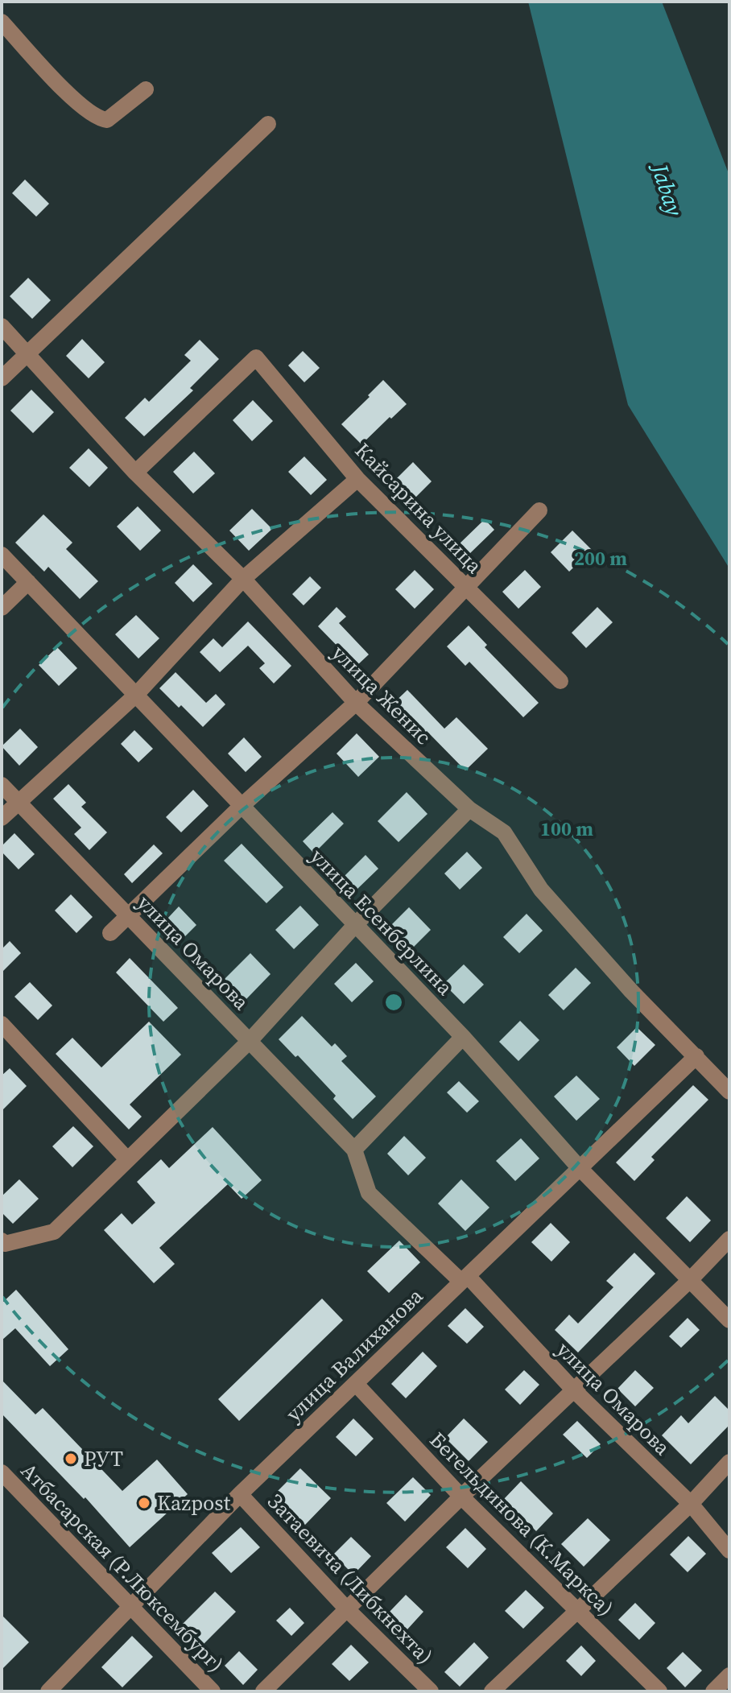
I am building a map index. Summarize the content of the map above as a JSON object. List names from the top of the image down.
{
  "streets": {
    "street": [
      "Кайсарина улица",
      "улица Женис",
      "улица Есенберлина",
      "улица Омарова",
      "улица Валиханова",
      "Бегельдинова (К.Маркса)",
      "Атбасарская (Р.Люксембург)",
      "Затаевича (Либкнехта)"
    ]
  },
  "crossings": [
    ["Кайсарина улица", "улица Женис"],
    ["улица Женис", "улица Валиханова"],
    ["улица Есенберлина", "улица Валиханова"],
    ["улица Омарова", "улица Валиханова"],
    ["улица Валиханова", "Бегельдинова (К.Маркса)"],
    ["улица Валиханова", "Атбасарская (Р.Люксембург)"],
    ["улица Валиханова", "Затаевича (Либкнехта)"]
  ],
  "water": ["Jabay"],
  "places": ["РУТ", "Kazpost"],
  "rings": ["200 m", "100 m"]
}
